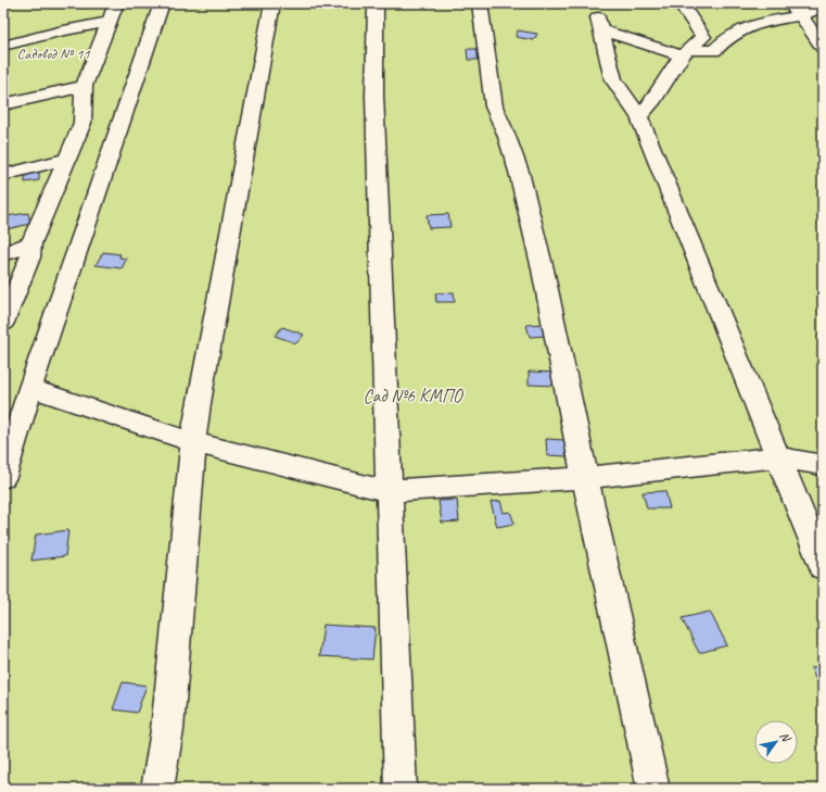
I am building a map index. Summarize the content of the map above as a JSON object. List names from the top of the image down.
{
  "parks": ["Садовод № 11", "Сад №6 КМПО"],
  "north": "top right"
}
